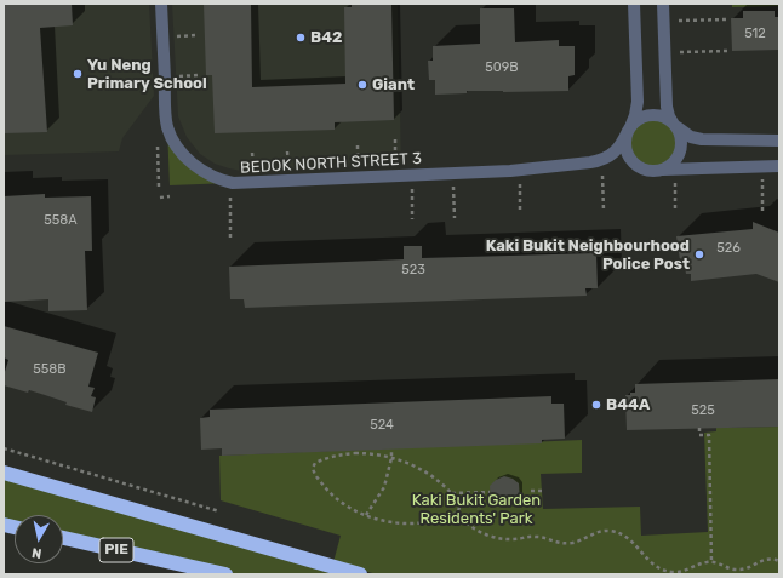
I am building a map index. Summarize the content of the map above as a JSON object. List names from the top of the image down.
{
  "streets": {
    "highway": ["PIE"],
    "street": ["BEDOK NORTH STREET 3"]
  },
  "parks": ["Kaki Bukit Garden Residents' Park"],
  "places": [
    "B42",
    "Yu Neng Primary School",
    "Giant",
    "Kaki Bukit Neighbourhood Police Post",
    "B44A"
  ],
  "house_numbers": [
    "512",
    "509B",
    "558A",
    "526",
    "523",
    "558B",
    "525",
    "524"
  ],
  "north": "bottom"
}
